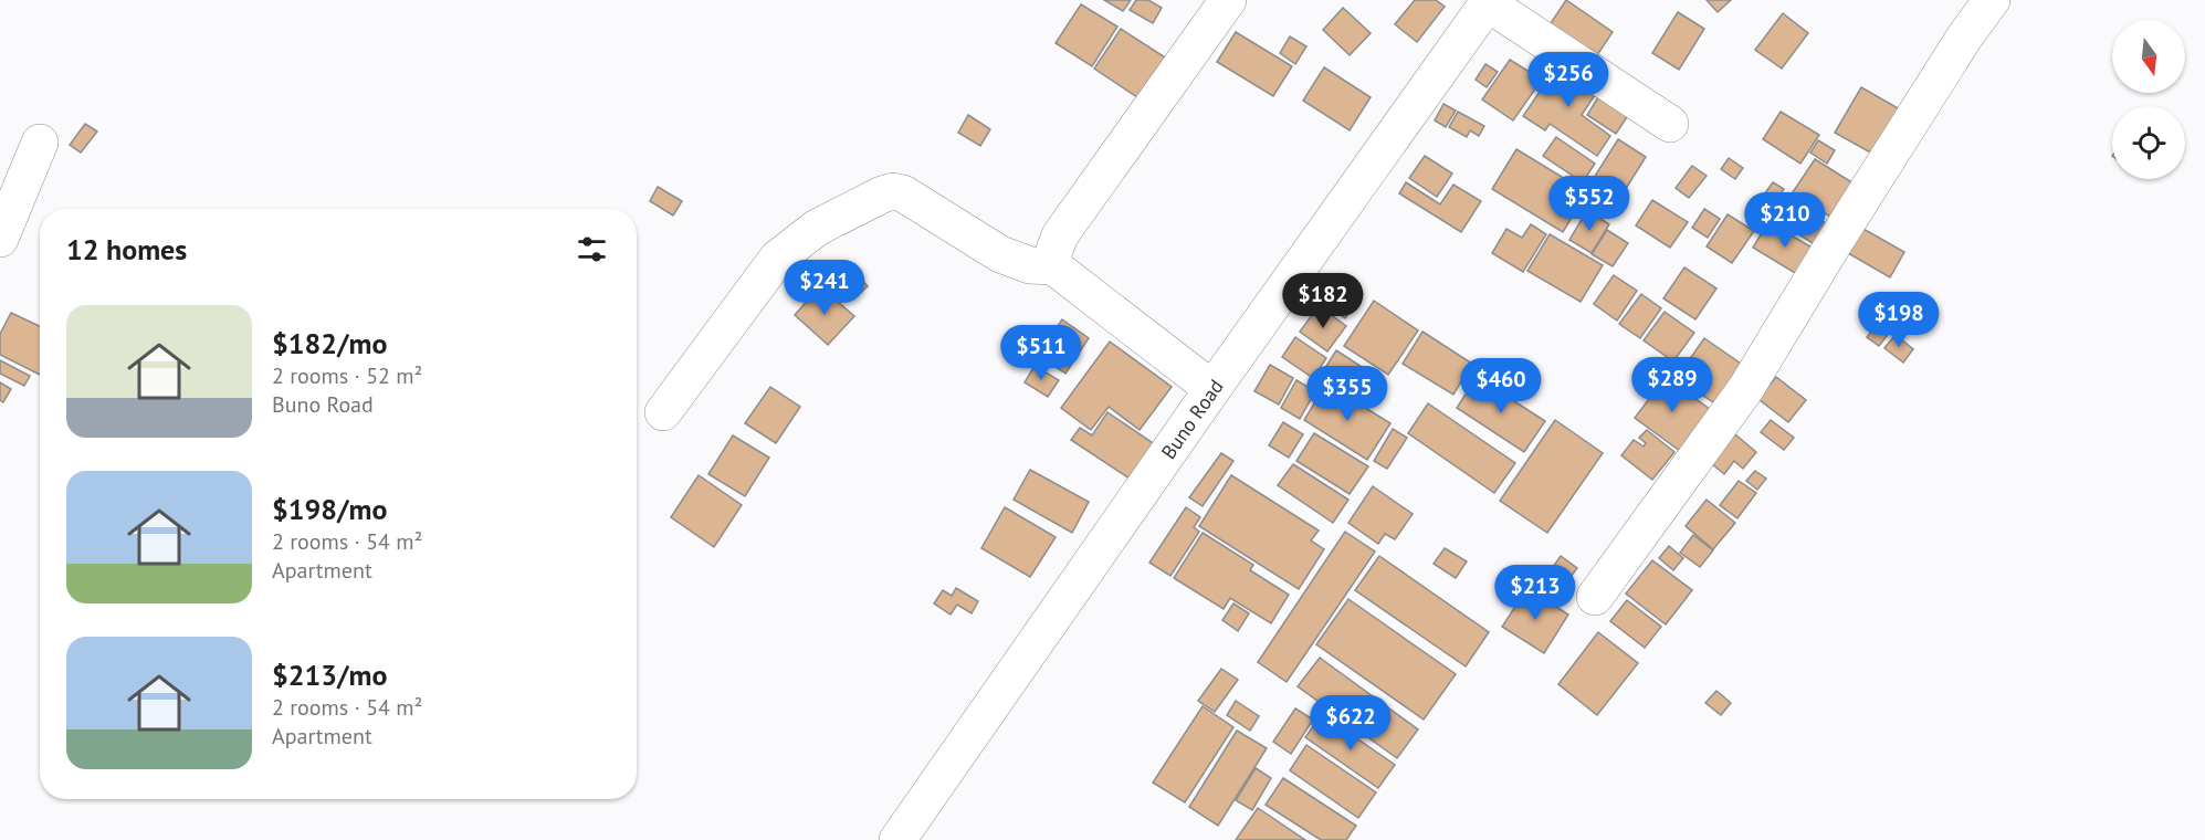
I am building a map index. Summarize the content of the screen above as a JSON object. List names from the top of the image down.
{
  "streets": {
    "street": ["Buno Road"]
  },
  "north": "bottom",
  "page": {
    "price": [
      "$256",
      "$552",
      "$210",
      "$241",
      "$182",
      "$198",
      "$511",
      "$289",
      "$460",
      "$355",
      "$213",
      "$622"
    ],
    "heading": "12 homes",
    "list": [
      {
        "name": "$182/mo",
        "note": "2 rooms · 52 m² · Buno Road"
      },
      {
        "name": "$198/mo",
        "note": "2 rooms · 54 m² · Apartment"
      },
      {
        "name": "$213/mo",
        "note": "2 rooms · 54 m² · Apartment"
      }
    ]
  }
}
